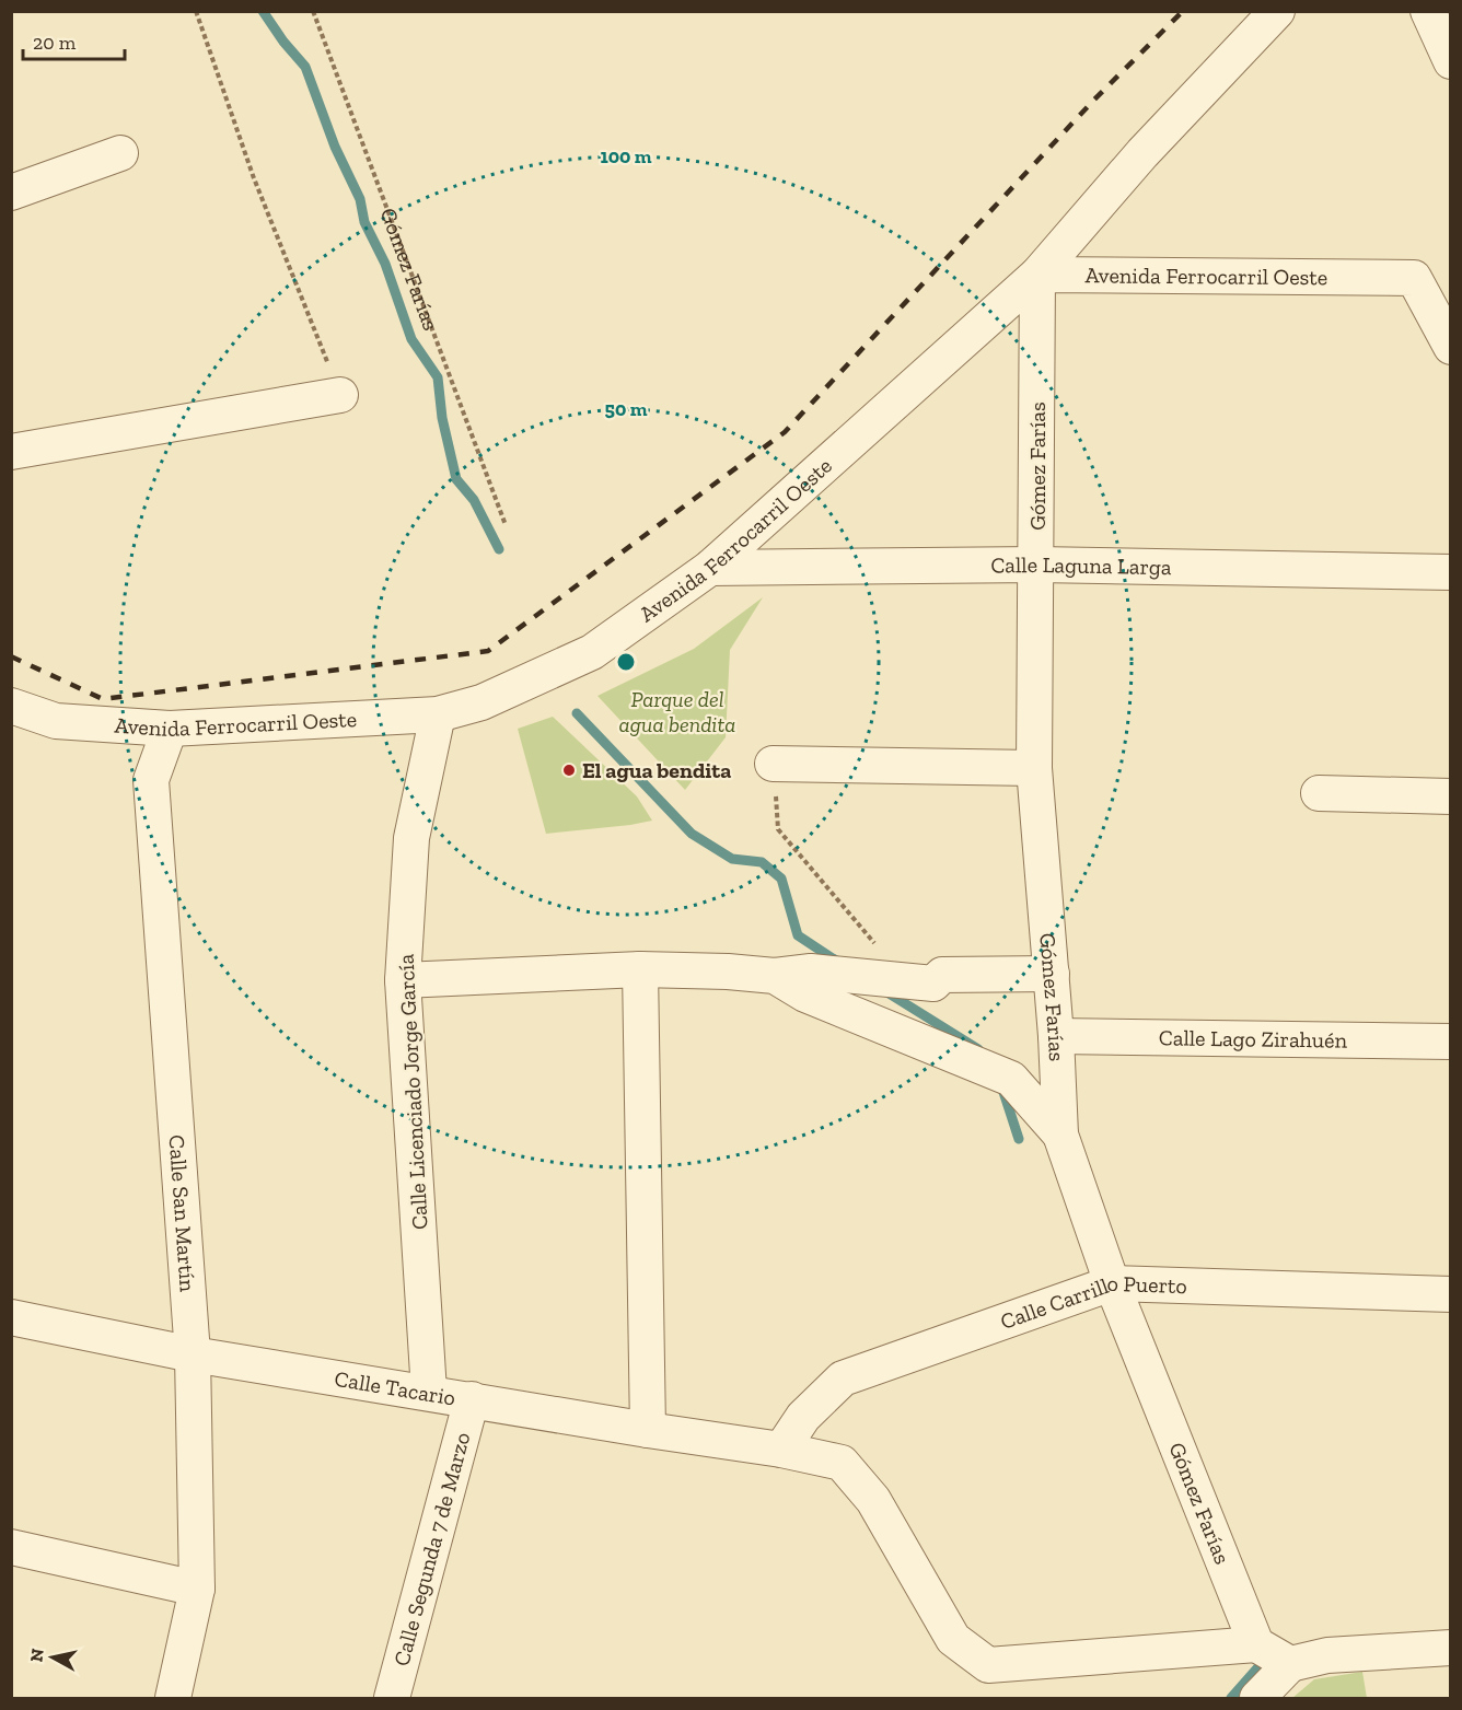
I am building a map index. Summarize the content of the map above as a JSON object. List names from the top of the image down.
{
  "streets": {
    "street": [
      "Gómez Farías",
      "Avenida Ferrocarril Oeste",
      "Calle Laguna Larga",
      "Calle Lago Zirahuén",
      "Calle Licenciado Jorge García",
      "Calle San Martín",
      "Calle Carrillo Puerto",
      "Calle Tacario",
      "Calle Segunda 7 de Marzo"
    ]
  },
  "crossings": [
    ["Gómez Farías", "Avenida Ferrocarril Oeste"],
    ["Gómez Farías", "Calle Laguna Larga"],
    ["Gómez Farías", "Calle Lago Zirahuén"],
    ["Gómez Farías", "Calle Carrillo Puerto"],
    ["Gómez Farías", "Calle Tacario"],
    ["Avenida Ferrocarril Oeste", "Calle Laguna Larga"],
    ["Avenida Ferrocarril Oeste", "Calle Licenciado Jorge García"],
    ["Avenida Ferrocarril Oeste", "Calle San Martín"],
    ["Calle Licenciado Jorge García", "Calle Tacario"],
    ["Calle San Martín", "Calle Tacario"],
    ["Calle Carrillo Puerto", "Calle Tacario"],
    ["Calle Tacario", "Calle Segunda 7 de Marzo"]
  ],
  "parks": ["Parque del agua bendita"],
  "places": ["El agua bendita"],
  "scale_bar": "20 m",
  "north": "left",
  "rings": ["100 m", "50 m"]
}
